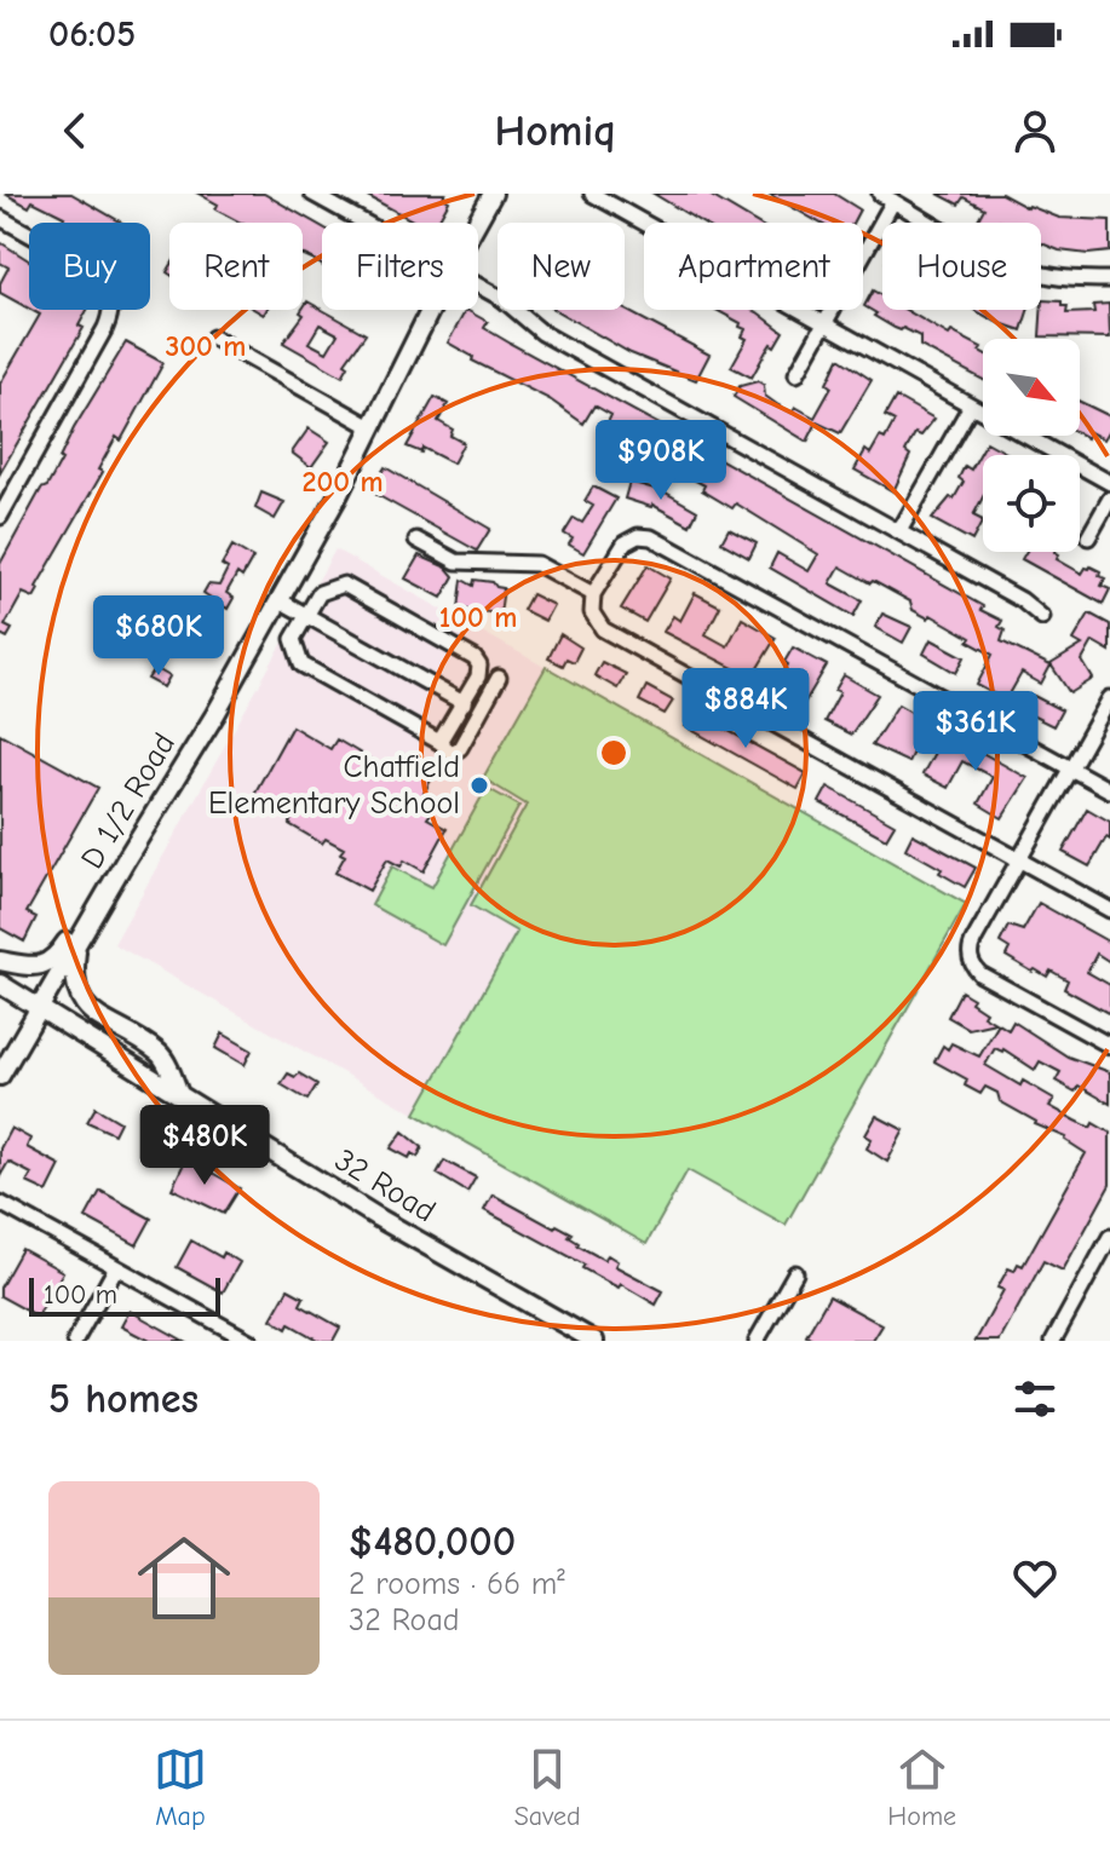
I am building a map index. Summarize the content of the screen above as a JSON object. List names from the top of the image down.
{
  "streets": {
    "main road": ["D 1/2 Road", "32 Road"]
  },
  "crossings": [
    ["D 1/2 Road", "32 Road"]
  ],
  "places": ["Chatfield Elementary School"],
  "scale_bar": "100 m",
  "north": "bottom right",
  "page": {
    "status": "06:05",
    "header": "Homiq",
    "chip": [
      "Buy",
      "Rent",
      "Filters",
      "New",
      "Apartment",
      "House"
    ],
    "price": [
      "$908K",
      "$680K",
      "$884K",
      "$361K",
      "$480K"
    ],
    "scale": "100 m",
    "heading": "5 homes",
    "list": [
      {
        "name": "$480,000",
        "note": "2 rooms · 66 m² · 32 Road"
      }
    ],
    "tabs": ["Map", "Saved", "Home"]
  },
  "rings": ["300 m", "200 m", "100 m"]
}
